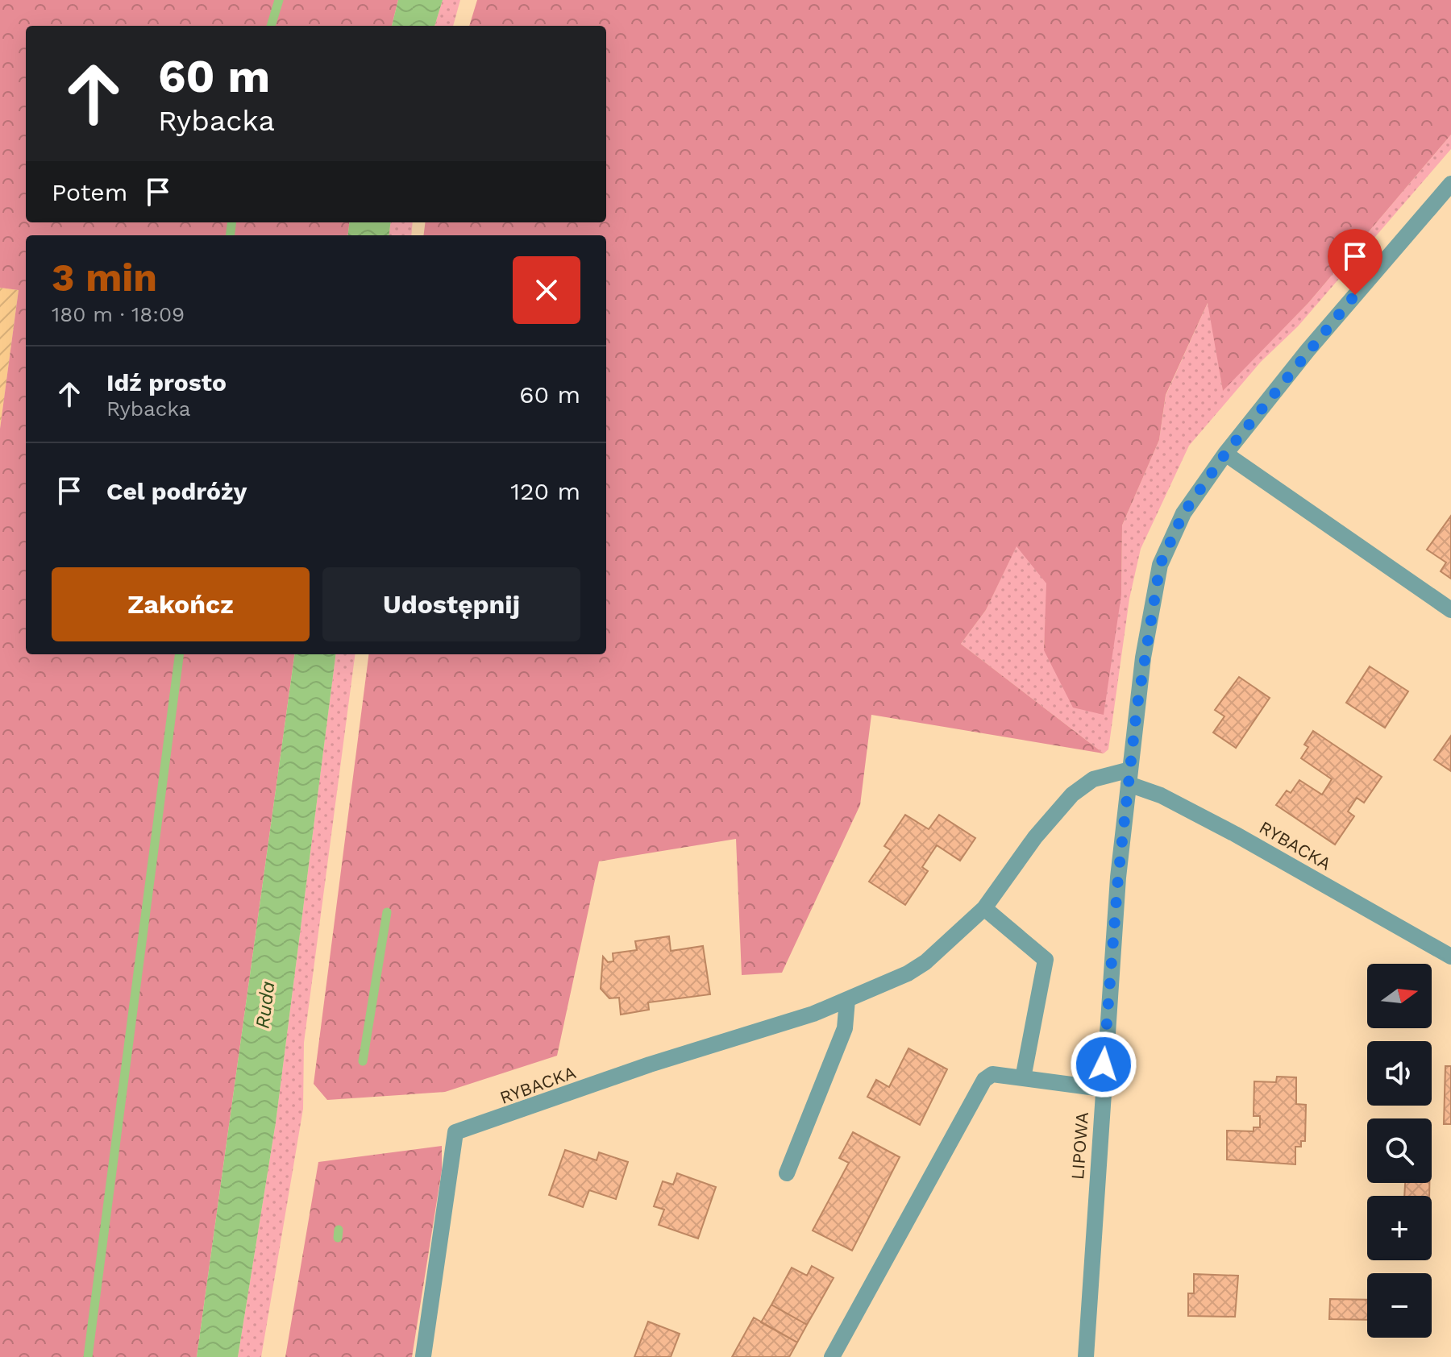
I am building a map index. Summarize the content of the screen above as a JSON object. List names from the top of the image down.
{
  "streets": {
    "street": ["RYBACKA", "LIPOWA"]
  },
  "crossings": [
    ["RYBACKA", "LIPOWA"]
  ],
  "water": ["Ruda"],
  "north": "right",
  "page": {
    "turn": ["60 m", "Rybacka"],
    "then": "Potem",
    "heading": ["3 min", "180 m · 18:09"],
    "list": [
      {
        "name": "Idź prosto",
        "note": "Rybacka",
        "value": "60 m"
      },
      {
        "name": "Cel podróży",
        "value": "120 m"
      }
    ],
    "buttons": ["Zakończ", "Udostępnij"],
    "map_buttons": ["+", "−"]
  }
}
